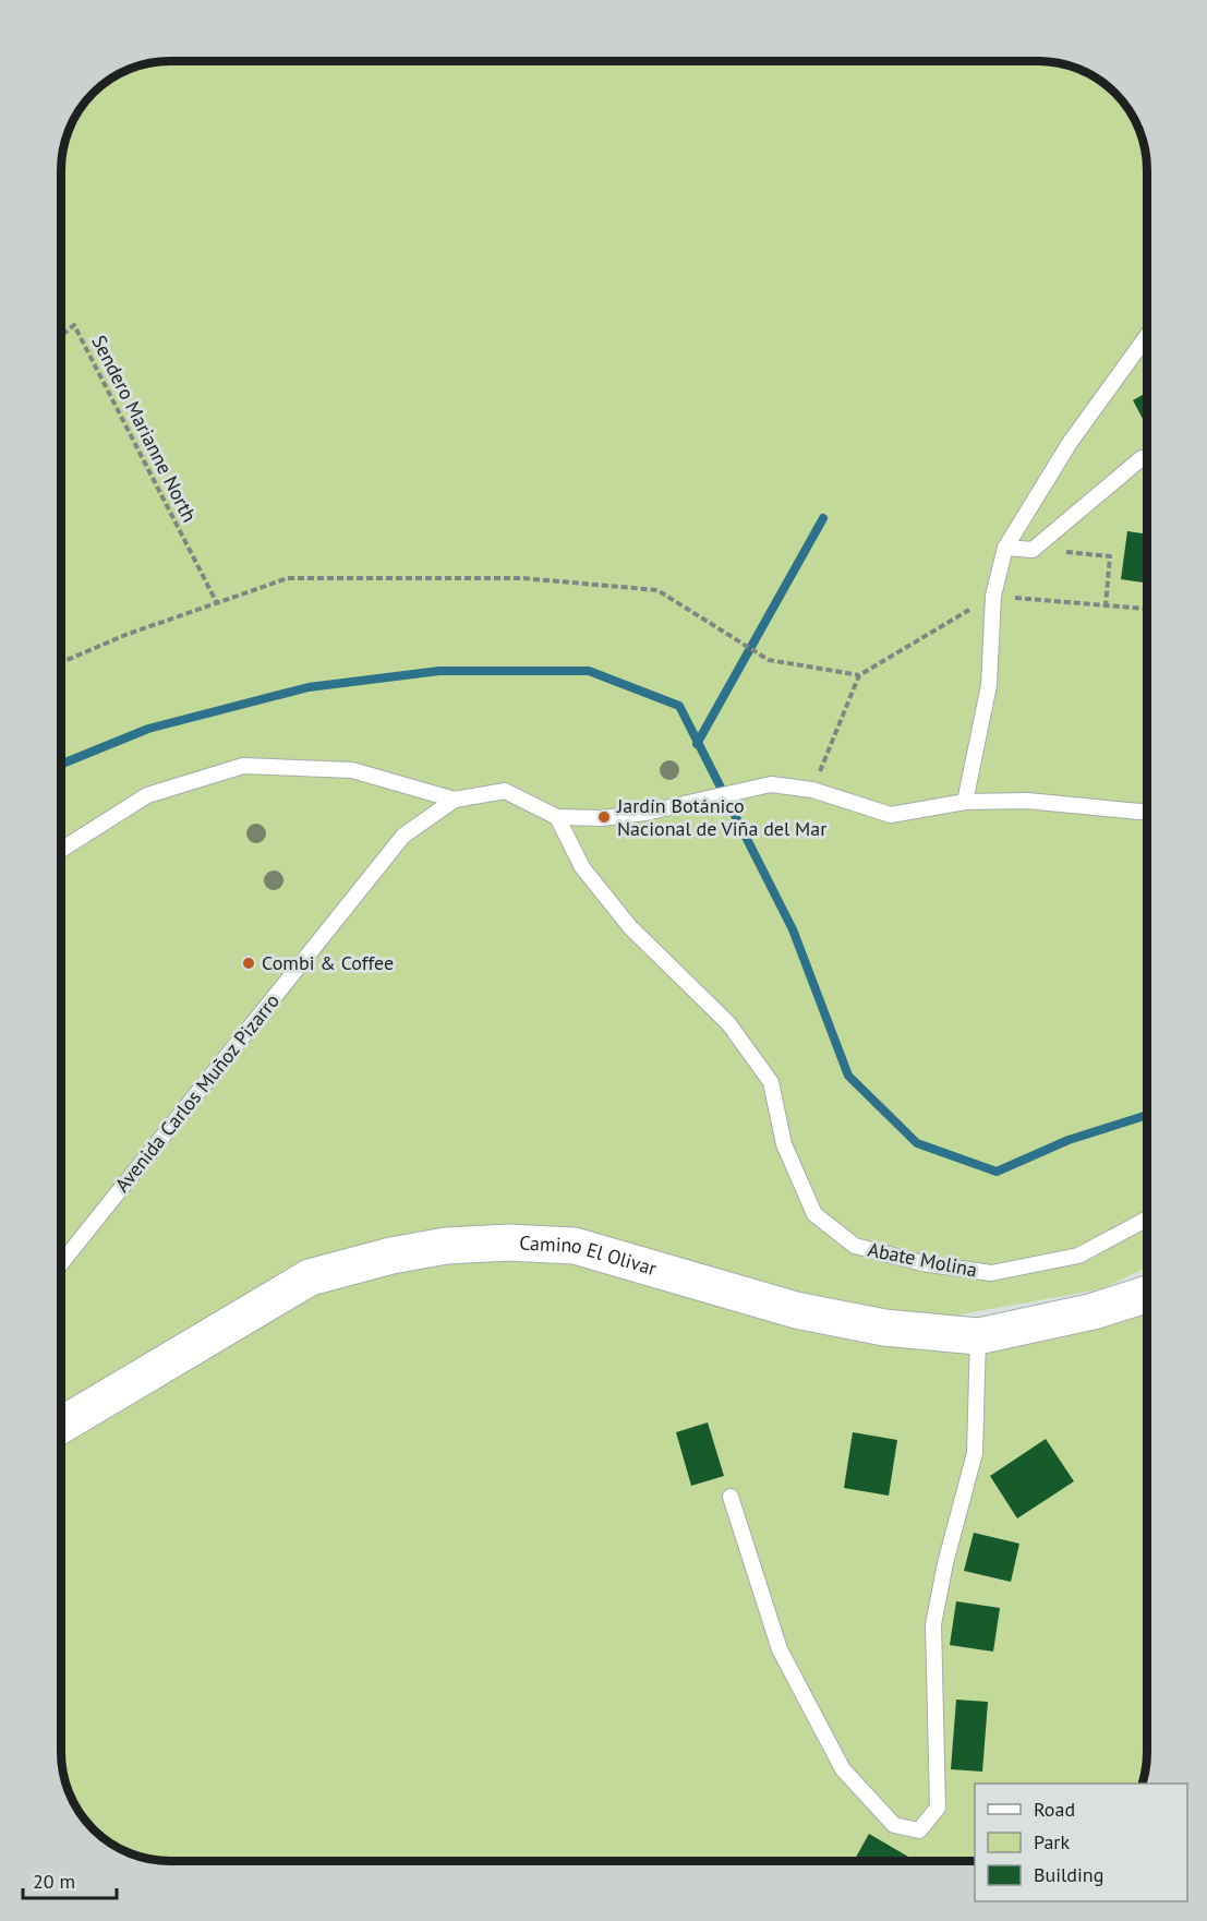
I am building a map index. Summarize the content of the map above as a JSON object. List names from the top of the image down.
{
  "streets": {
    "main road": ["Camino El Olivar"],
    "lane": ["Avenida Carlos Muñoz Pizarro", "Abate Molina"],
    "path": ["Sendero Marianne North"]
  },
  "places": ["Jardín Botánico Nacional de Viña del Mar", "Combi & Coffee"],
  "legend": ["Road", "Park", "Building"],
  "scale_bar": "20 m"
}
